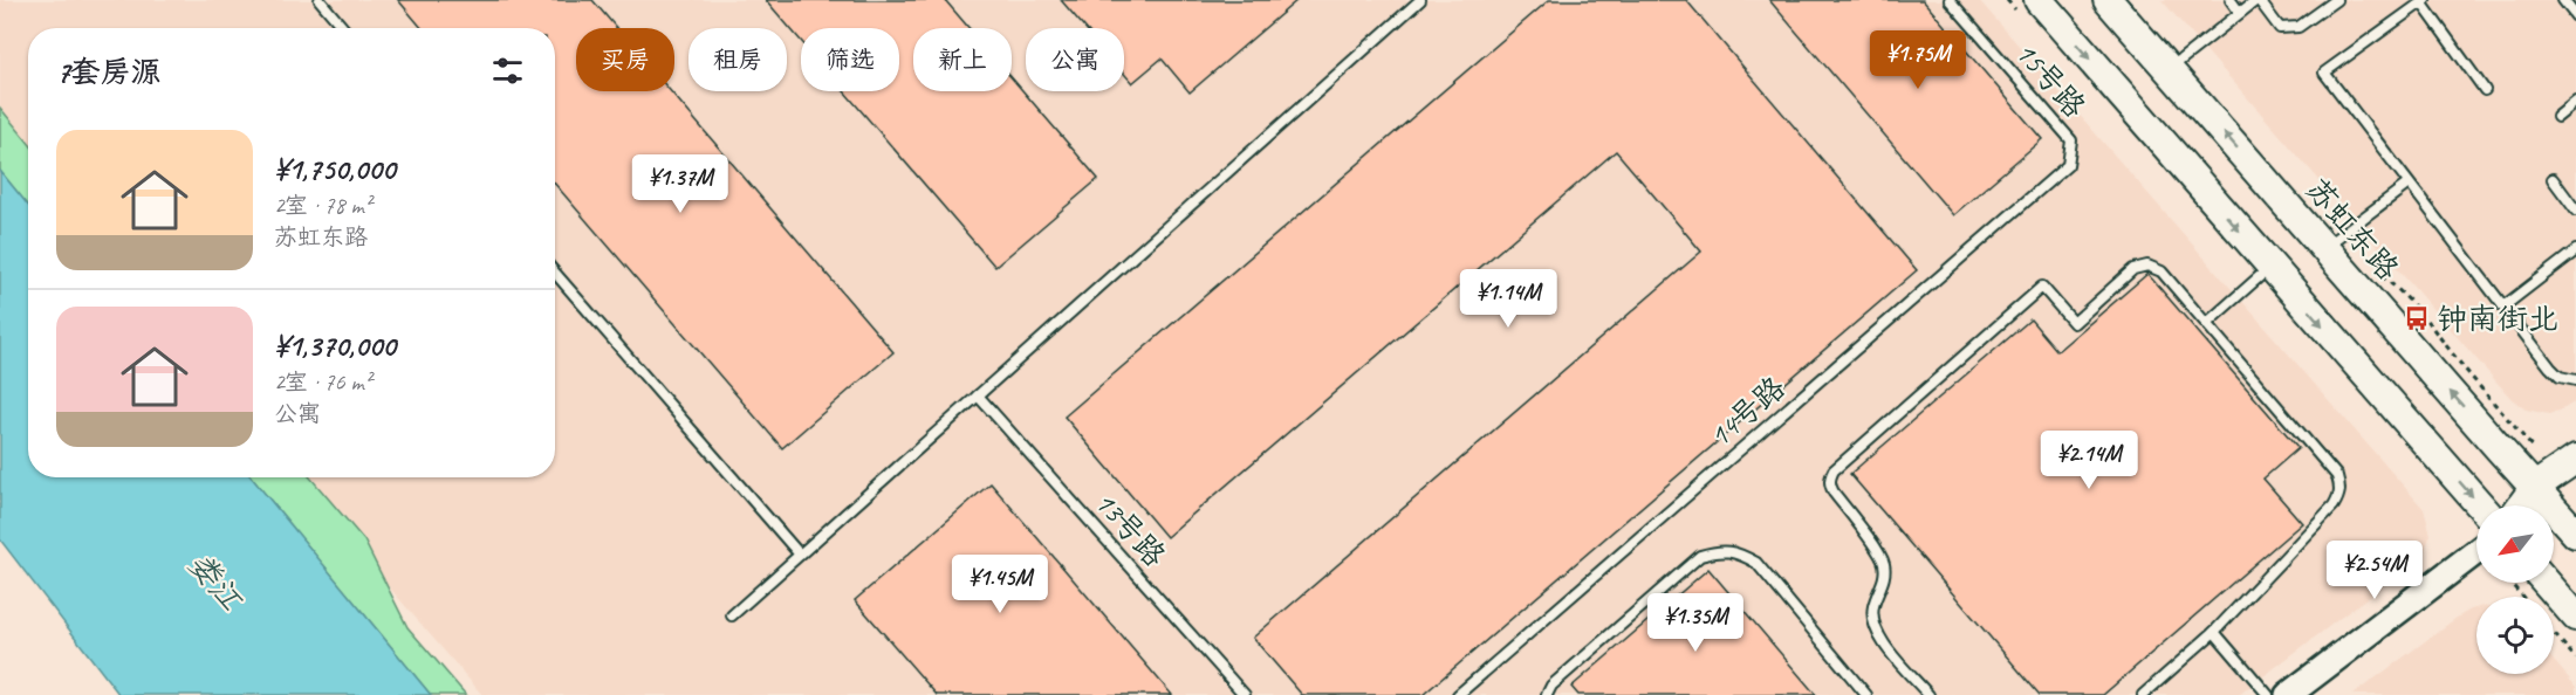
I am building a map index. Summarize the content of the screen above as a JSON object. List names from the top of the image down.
{
  "streets": {
    "main road": ["苏虹东路"],
    "lane": ["15号路", "14号路", "13号路"]
  },
  "crossings": [
    ["15号路", "14号路"]
  ],
  "water": ["娄江"],
  "places": {
    "bus stop": ["钟南街北"]
  },
  "north": "bottom left",
  "page": {
    "chip": [
      "买房",
      "租房",
      "筛选",
      "新上",
      "公寓"
    ],
    "heading": "7套房源",
    "price": [
      "¥1.75M",
      "¥1.37M",
      "¥1.14M",
      "¥2.14M",
      "¥2.54M",
      "¥1.45M",
      "¥1.35M"
    ],
    "list": [
      {
        "name": "¥1,750,000",
        "note": "2室 · 78 m² · 苏虹东路"
      },
      {
        "name": "¥1,370,000",
        "note": "2室 · 76 m² · 公寓"
      }
    ]
  }
}
